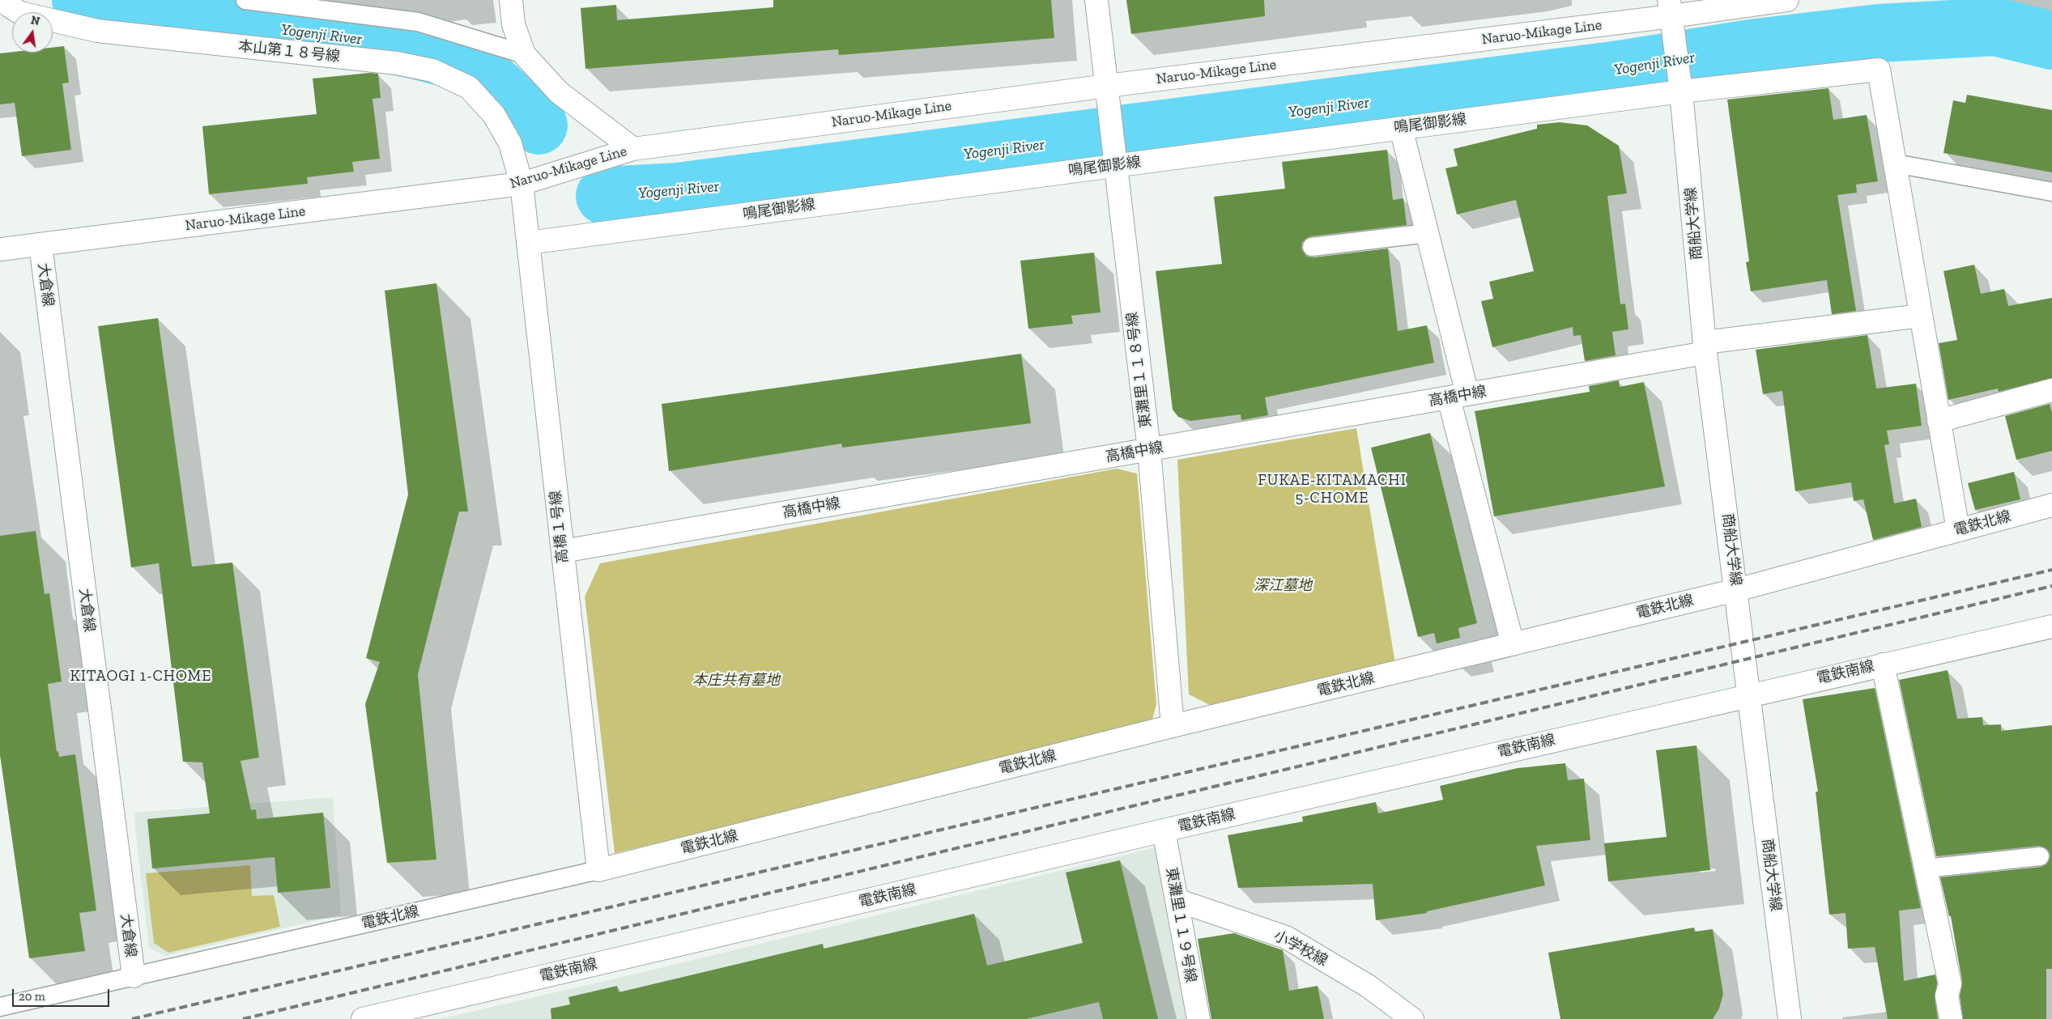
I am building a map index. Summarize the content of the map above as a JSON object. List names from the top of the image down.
{
  "streets": {
    "street": [
      "Naruo-Mikage Line",
      "本山第１８号線",
      "鳴尾御影線",
      "商船大学線",
      "大倉線",
      "東灘里１１８号線",
      "高橋中線",
      "電鉄北線",
      "高橋１号線",
      "電鉄南線",
      "東灘里１１９号線",
      "小学校線"
    ]
  },
  "crossings": [
    ["Naruo-Mikage Line", "本山第１８号線"],
    ["Naruo-Mikage Line", "商船大学線"],
    ["Naruo-Mikage Line", "大倉線"],
    ["Naruo-Mikage Line", "東灘里１１８号線"],
    ["Naruo-Mikage Line", "高橋１号線"],
    ["本山第１８号線", "高橋１号線"],
    ["鳴尾御影線", "商船大学線"],
    ["鳴尾御影線", "東灘里１１８号線"],
    ["鳴尾御影線", "高橋１号線"],
    ["商船大学線", "高橋中線"],
    ["商船大学線", "電鉄北線"],
    ["商船大学線", "電鉄南線"],
    ["大倉線", "電鉄北線"],
    ["東灘里１１８号線", "高橋中線"],
    ["東灘里１１８号線", "電鉄北線"],
    ["高橋中線", "高橋１号線"],
    ["電鉄北線", "高橋１号線"],
    ["電鉄南線", "東灘里１１９号線"],
    ["東灘里１１９号線", "小学校線"]
  ],
  "districts": ["FUKAE-KITAMACHI 5-CHOME", "KITAOGI 1-CHOME"],
  "water": ["Yogenji River"],
  "parks": ["深江墓地", "本庄共有墓地"],
  "scale_bar": "20 m",
  "north": "top"
}
